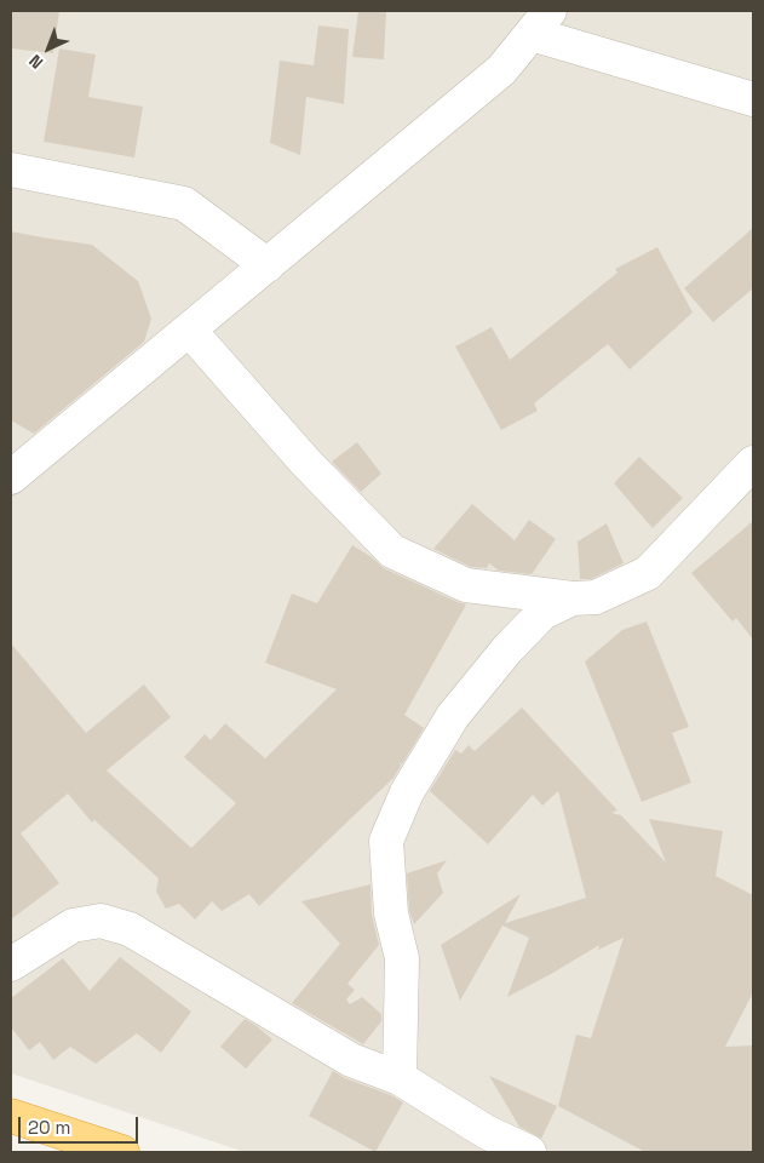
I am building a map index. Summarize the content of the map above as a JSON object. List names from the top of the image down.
{
  "scale_bar": "20 m",
  "north": "bottom left"
}
